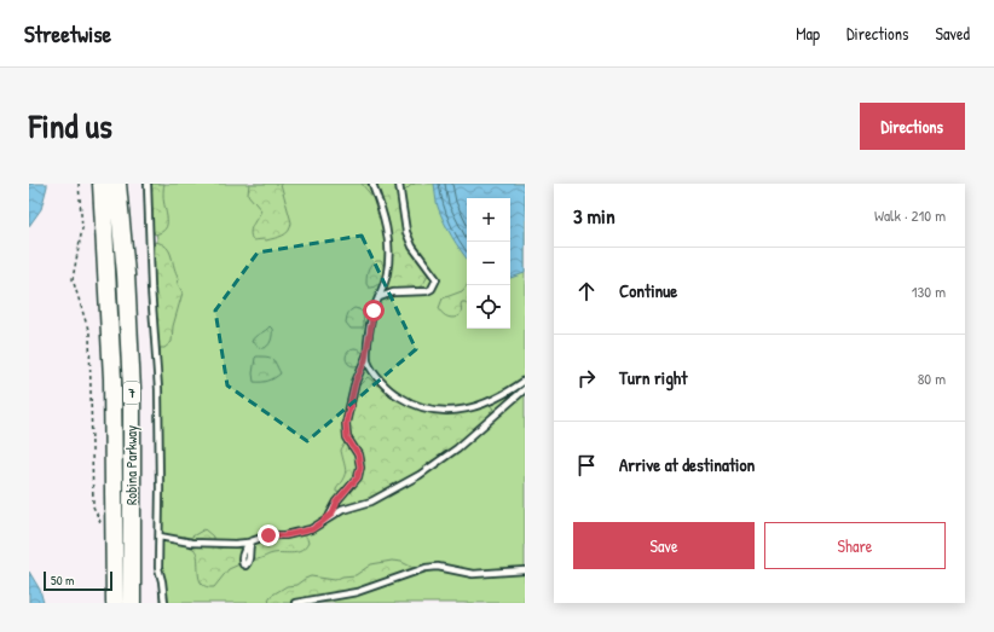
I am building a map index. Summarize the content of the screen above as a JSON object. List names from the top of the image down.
{
  "streets": {
    "main road": ["7", "Robina Parkway"]
  },
  "scale_bar": "50 m",
  "page": {
    "header": "Streetwise",
    "nav": ["Map", "Directions", "Saved"],
    "title": "Find us",
    "buttons": [
      "Directions",
      ["Save", "Share"]
    ],
    "heading": ["3 min", "Walk · 210 m"],
    "map_buttons": ["+", "−"],
    "list": [
      ["Continue", "130 m"],
      ["Turn right", "80 m"],
      "Arrive at destination"
    ],
    "scale": "50 m"
  }
}
